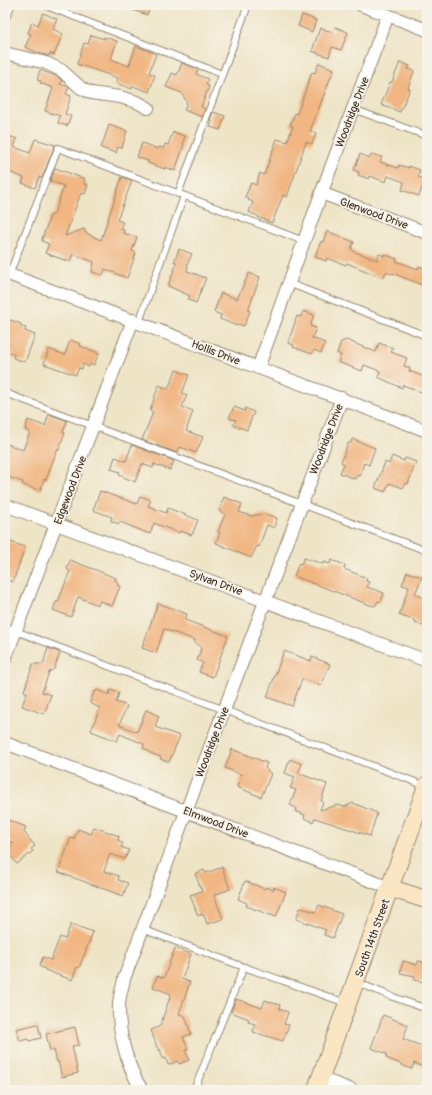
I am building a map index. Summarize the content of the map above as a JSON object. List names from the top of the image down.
{
  "streets": {
    "main road": ["Elmwood Drive", "South 14th Street"],
    "street": [
      "Woodridge Drive",
      "Glenwood Drive",
      "Hollis Drive",
      "Edgewood Drive",
      "Sylvan Drive"
    ]
  },
  "crossings": [
    ["Woodridge Drive", "Glenwood Drive"],
    ["Woodridge Drive", "Hollis Drive"],
    ["Woodridge Drive", "Sylvan Drive"],
    ["Woodridge Drive", "Elmwood Drive"],
    ["Hollis Drive", "Edgewood Drive"],
    ["Edgewood Drive", "Sylvan Drive"],
    ["Elmwood Drive", "South 14th Street"]
  ]
}
